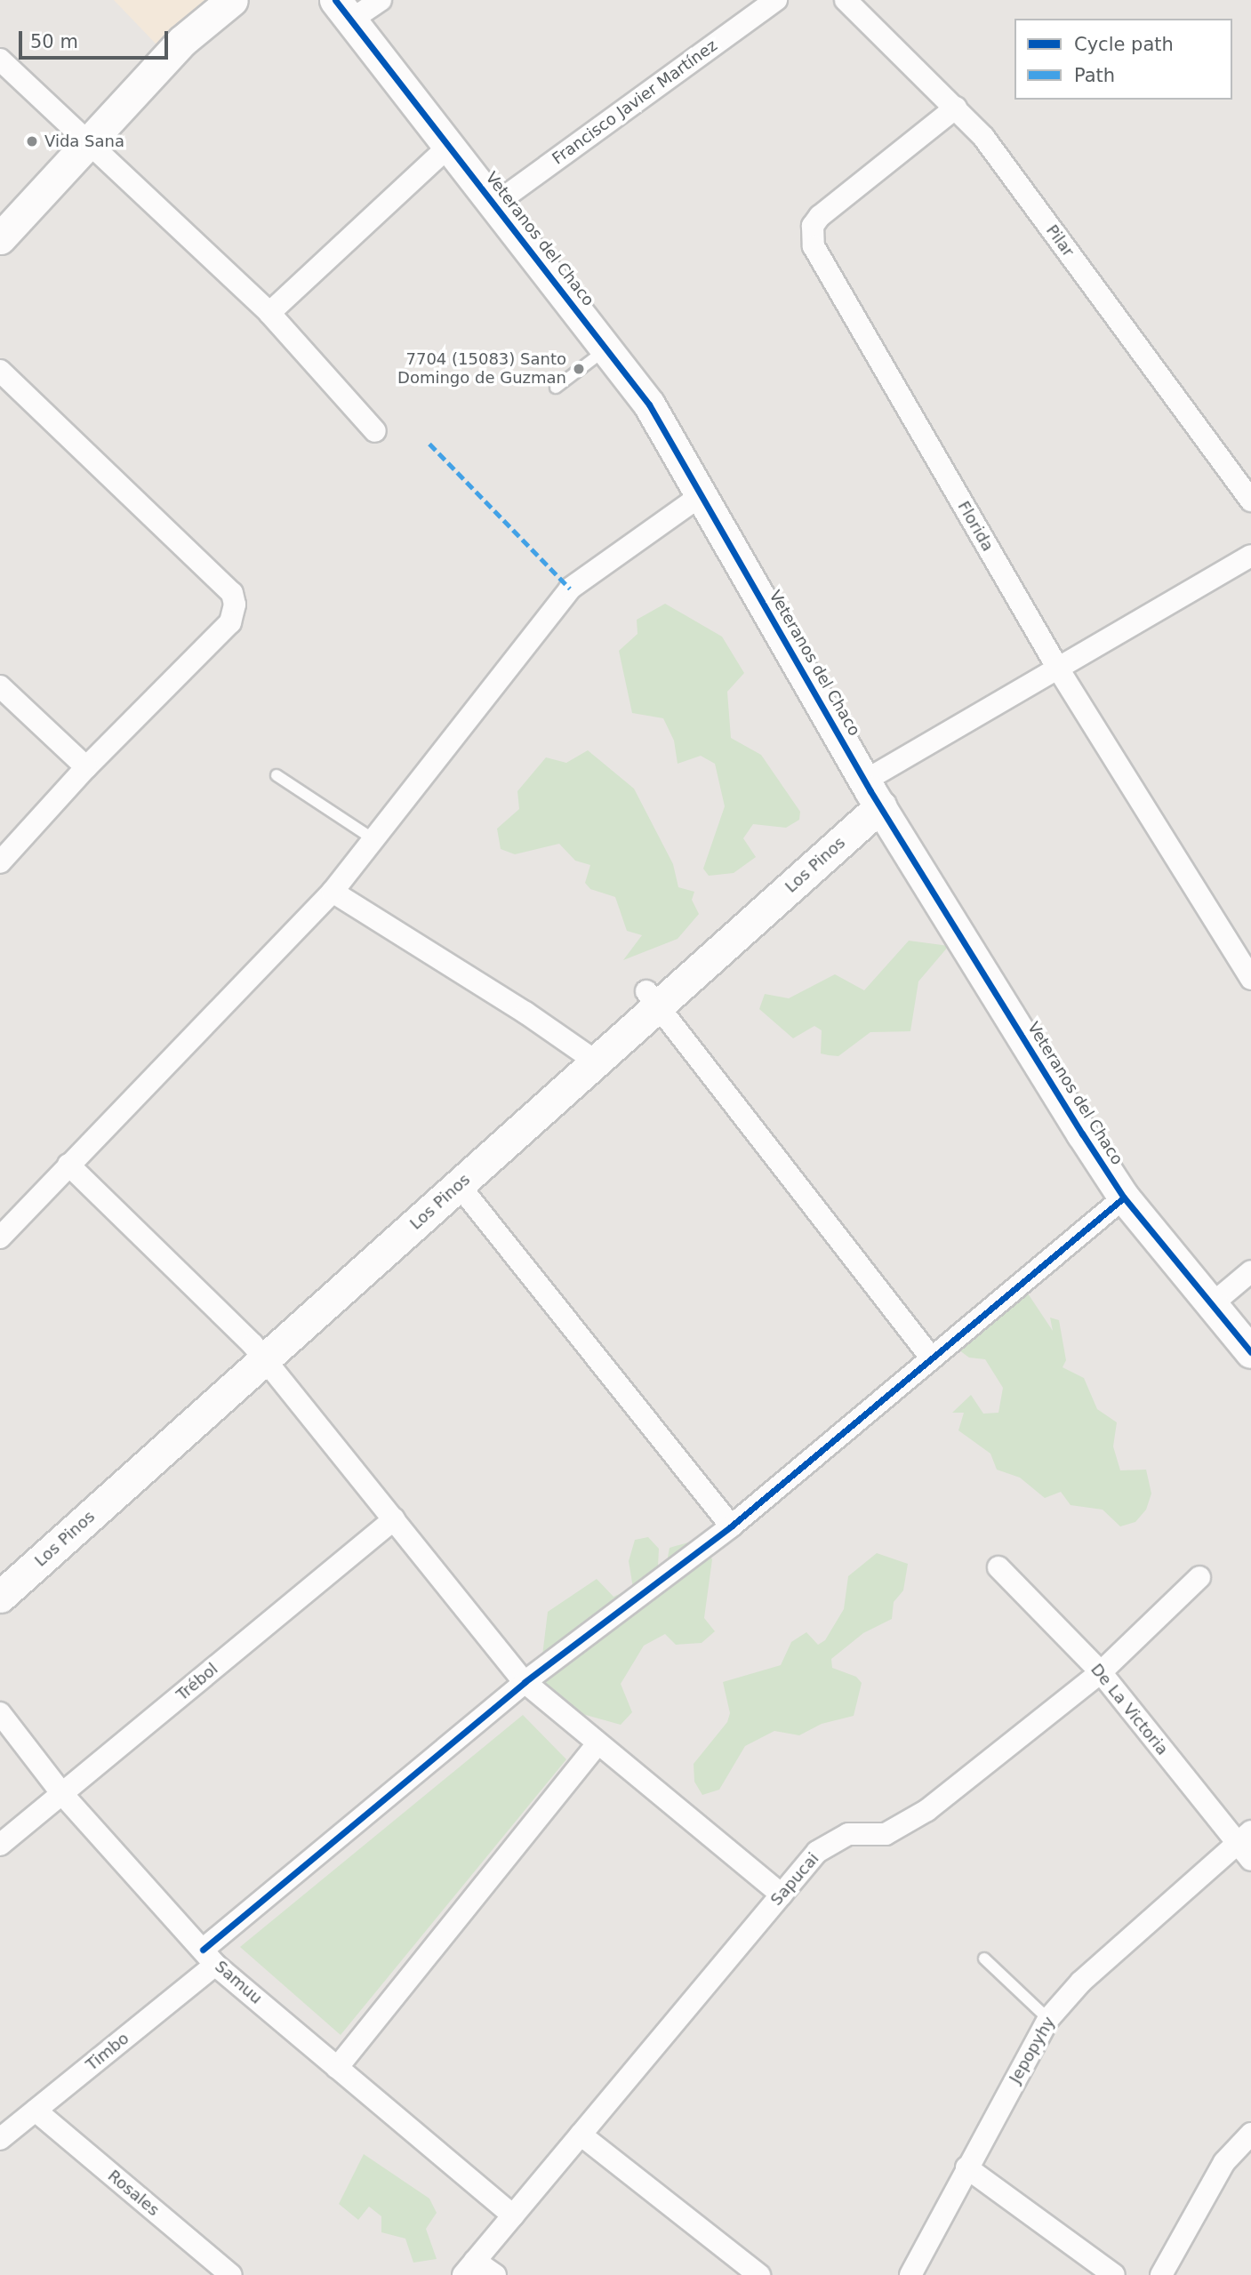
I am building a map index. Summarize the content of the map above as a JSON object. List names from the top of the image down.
{
  "streets": {
    "street": [
      "Francisco Javier Martínez",
      "Veteranos del Chaco",
      "Pilar",
      "Florida",
      "Los Pinos",
      "Trébol",
      "De La Victoria",
      "Sapucai",
      "Samuu",
      "Jepopyhy",
      "Timbo",
      "Rosales"
    ]
  },
  "crossings": [
    ["Francisco Javier Martínez", "Veteranos del Chaco"],
    ["Veteranos del Chaco", "Los Pinos"],
    ["Veteranos del Chaco", "Timbo"],
    ["Pilar", "Florida"],
    ["Florida", "Los Pinos"],
    ["Trébol", "Samuu"],
    ["De La Victoria", "Sapucai"],
    ["De La Victoria", "Jepopyhy"],
    ["Sapucai", "Samuu"],
    ["Samuu", "Timbo"],
    ["Timbo", "Rosales"]
  ],
  "places": ["Vida Sana", "7704 (15083) Santo Domingo de Guzman"],
  "legend": ["Cycle path", "Path"],
  "scale_bar": "50 m"
}
